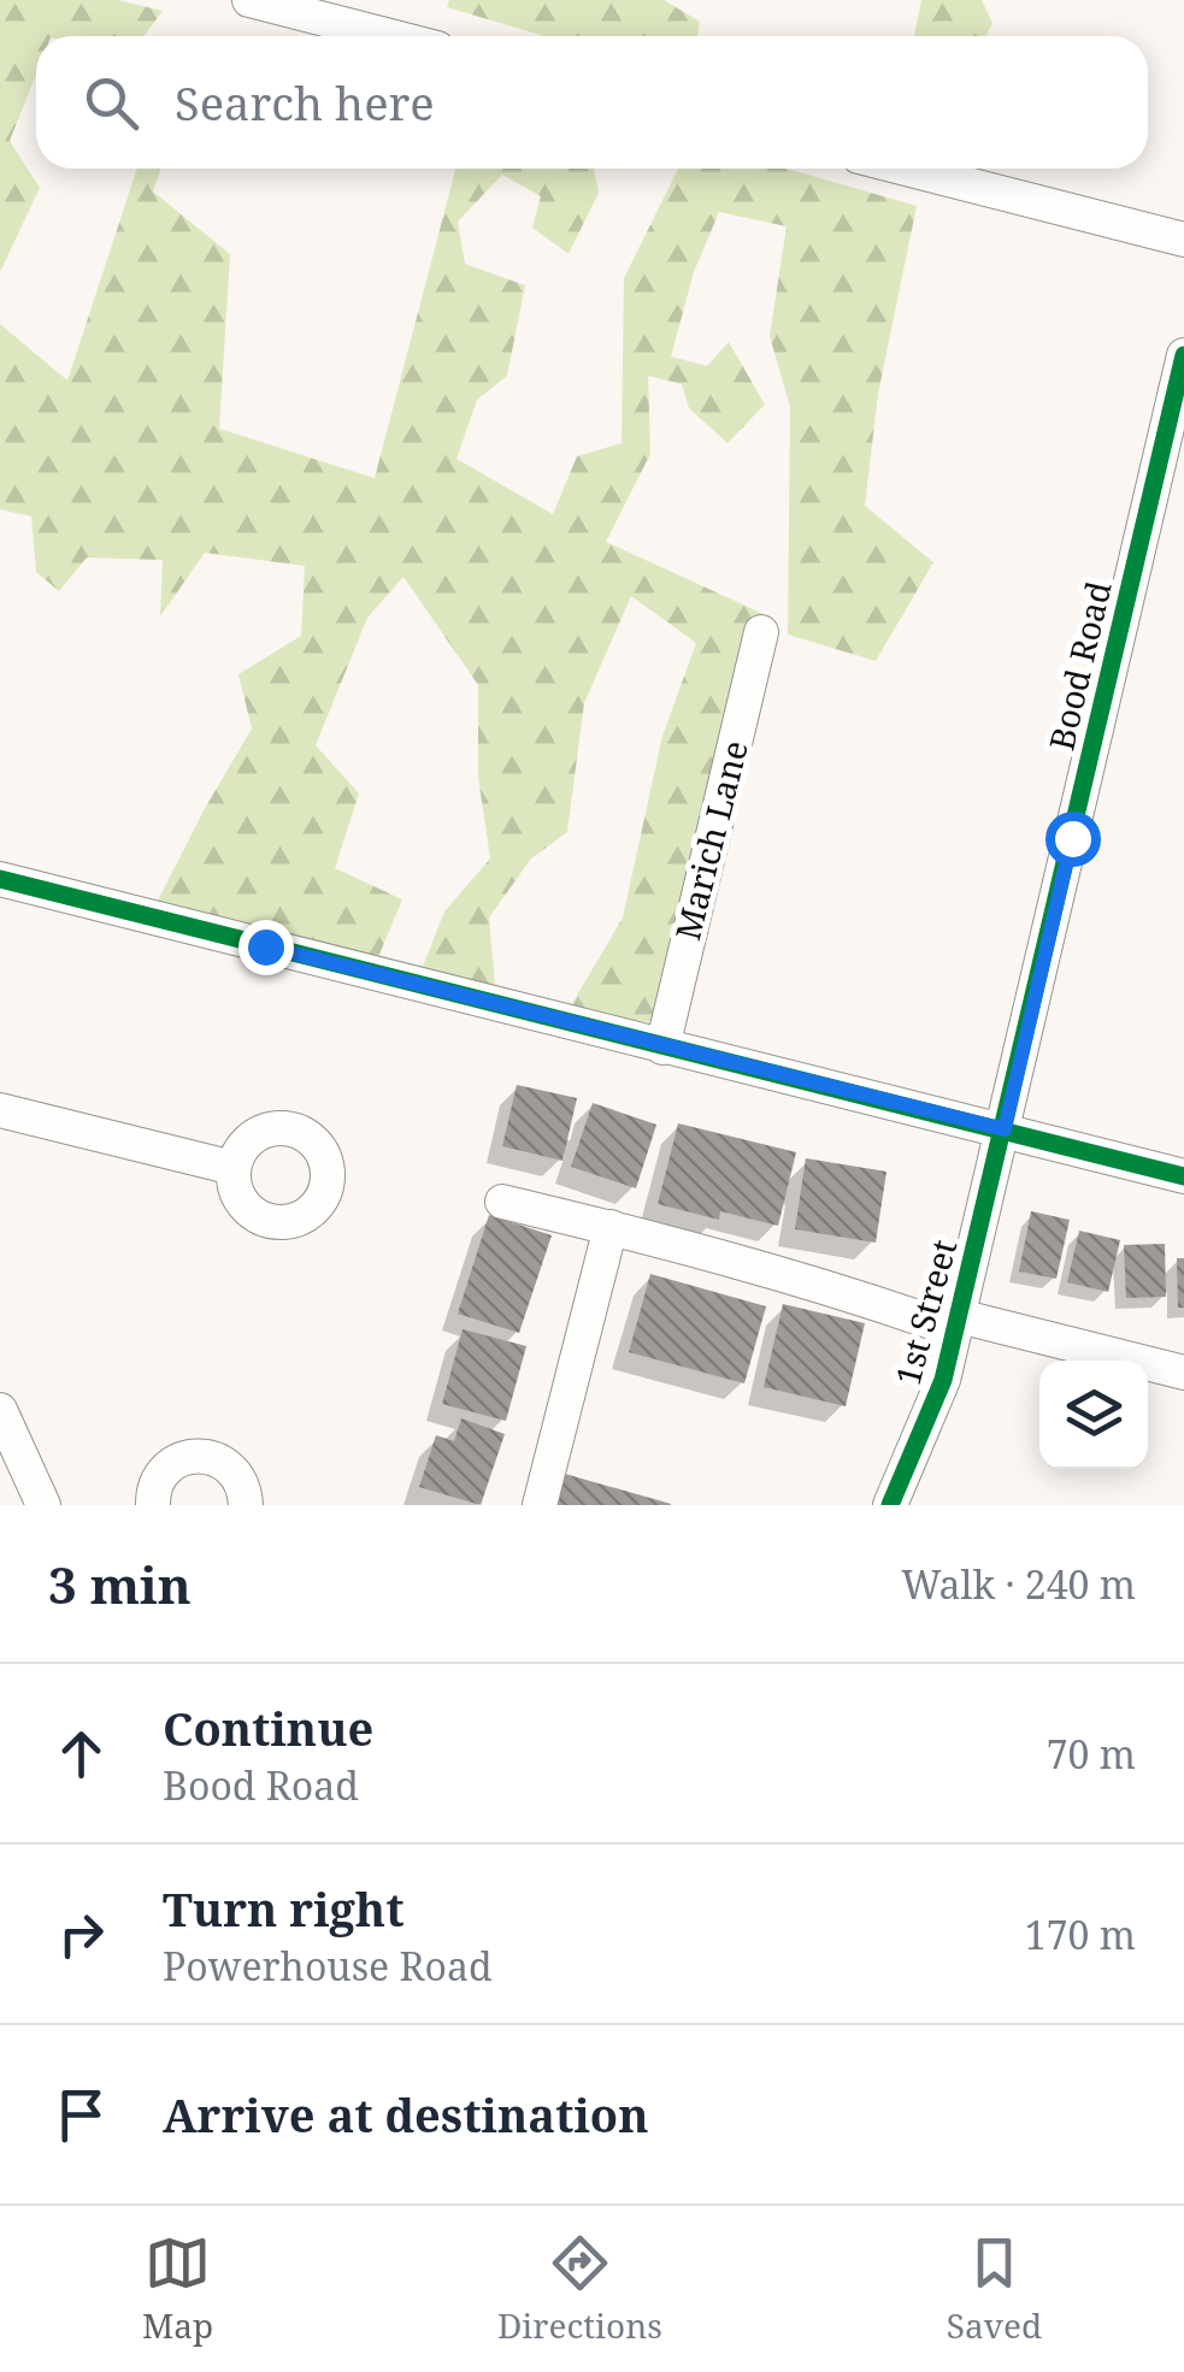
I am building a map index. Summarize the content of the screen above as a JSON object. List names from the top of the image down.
{
  "streets": {
    "street": ["Bood Road", "Marich Lane", "1st Street"]
  },
  "crossings": [
    ["Bood Road", "1st Street"]
  ],
  "page": {
    "search": "Search here",
    "heading": ["3 min", "Walk · 240 m"],
    "list": [
      ["Continue", "Bood Road", "70 m"],
      ["Turn right", "Powerhouse Road", "170 m"],
      "Arrive at destination"
    ],
    "nav": ["Map", "Directions", "Saved"]
  }
}
